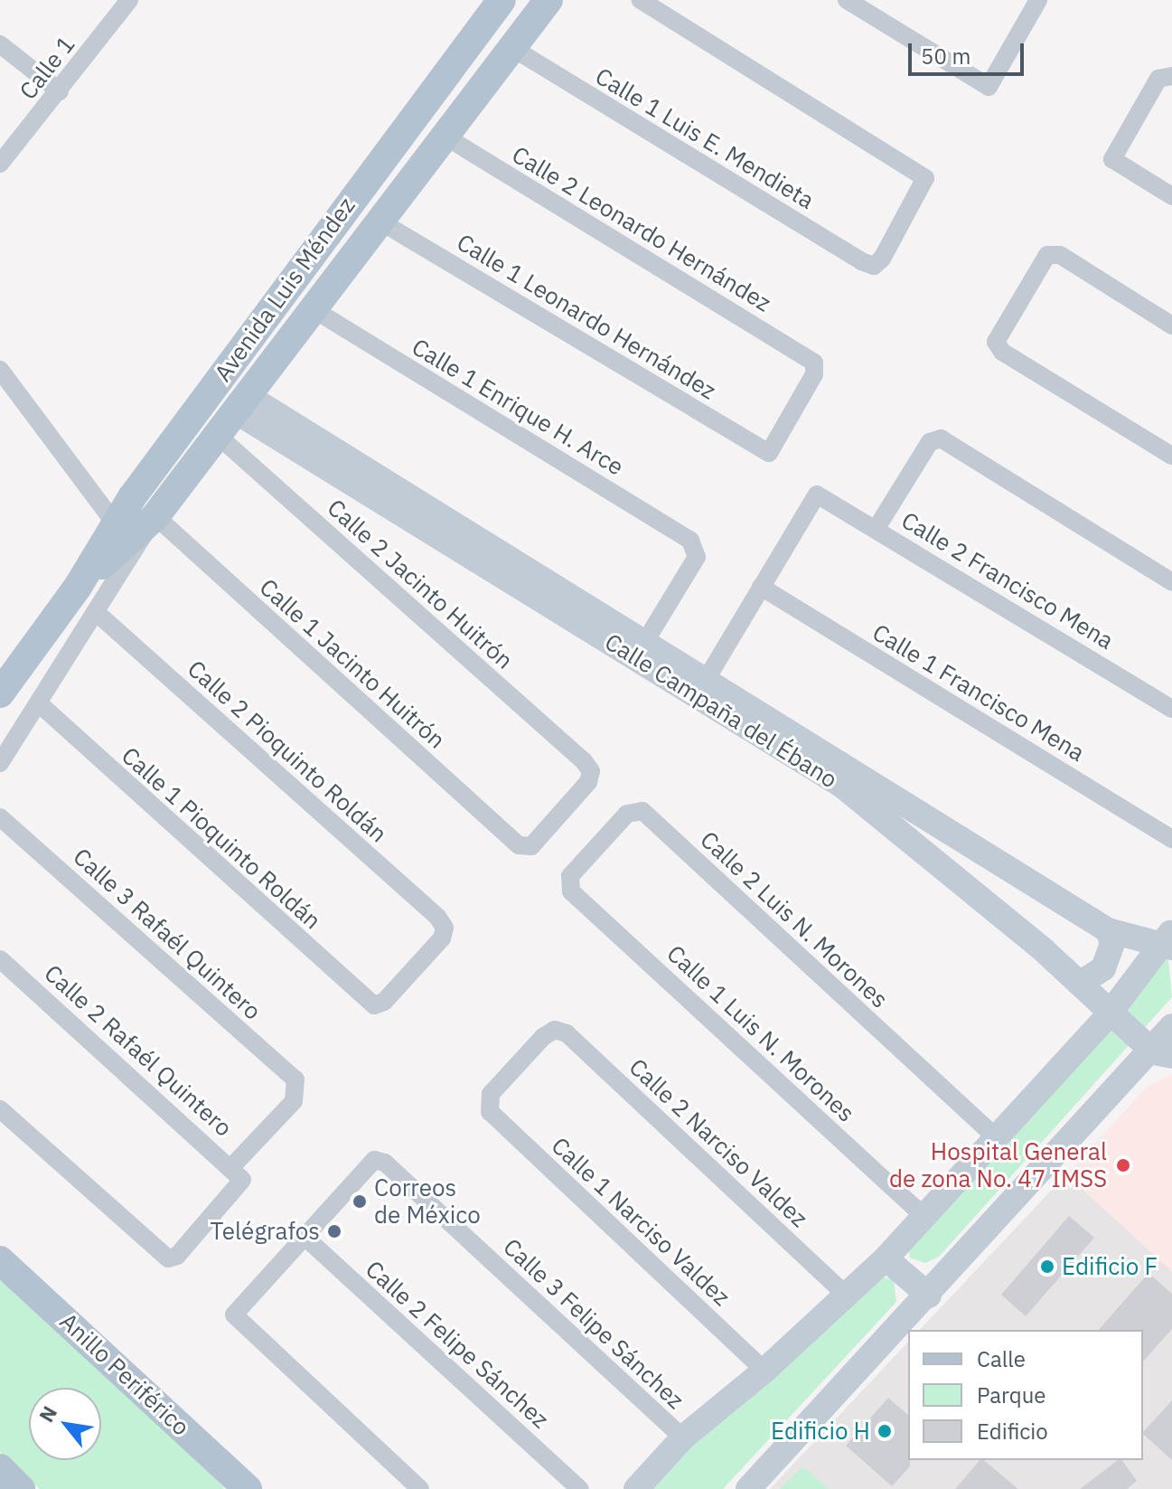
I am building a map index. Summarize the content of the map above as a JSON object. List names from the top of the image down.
{
  "streets": {
    "main road": ["Avenida Luis Méndez", "Anillo Periférico"],
    "street": [
      "Calle 1",
      "Calle 1 Luis E. Mendieta",
      "Calle 2 Leonardo Hernández",
      "Calle 1 Leonardo Hernández",
      "Calle 1 Enrique H. Arce",
      "Calle 2 Francisco Mena",
      "Calle 2 Jacinto Huitrón",
      "Calle 1 Jacinto Huitrón",
      "Calle 1 Francisco Mena",
      "Calle Campaña del Ébano",
      "Calle 2 Pioquinto Roldán",
      "Calle 1 Pioquinto Roldán",
      "Calle 2 Luis N. Morones",
      "Calle 3 Rafaél Quintero",
      "Calle 1 Luis N. Morones",
      "Calle 2 Rafaél Quintero",
      "Calle 2 Narciso Valdez",
      "Calle 1 Narciso Valdez",
      "Calle 3 Felipe Sánchez",
      "Calle 2 Felipe Sánchez"
    ]
  },
  "crossings": [
    ["Calle 1 Luis E. Mendieta", "Avenida Luis Méndez"],
    ["Calle 2 Leonardo Hernández", "Avenida Luis Méndez"],
    ["Calle 2 Leonardo Hernández", "Calle 1 Leonardo Hernández"],
    ["Avenida Luis Méndez", "Calle 1 Leonardo Hernández"],
    ["Avenida Luis Méndez", "Calle 1 Enrique H. Arce"],
    ["Avenida Luis Méndez", "Calle 2 Jacinto Huitrón"],
    ["Avenida Luis Méndez", "Calle 1 Jacinto Huitrón"],
    ["Avenida Luis Méndez", "Calle Campaña del Ébano"],
    ["Avenida Luis Méndez", "Calle 2 Pioquinto Roldán"],
    ["Avenida Luis Méndez", "Calle 1 Pioquinto Roldán"],
    ["Calle 1 Enrique H. Arce", "Calle Campaña del Ébano"],
    ["Calle 2 Francisco Mena", "Calle 1 Francisco Mena"],
    ["Calle 2 Jacinto Huitrón", "Calle 1 Jacinto Huitrón"],
    ["Calle 2 Pioquinto Roldán", "Calle 1 Pioquinto Roldán"],
    ["Calle 2 Luis N. Morones", "Calle 1 Luis N. Morones"],
    ["Calle 3 Rafaél Quintero", "Calle 2 Rafaél Quintero"],
    ["Calle 2 Narciso Valdez", "Calle 1 Narciso Valdez"],
    ["Calle 3 Felipe Sánchez", "Calle 2 Felipe Sánchez"]
  ],
  "places": [
    "Hospital General de zona No. 47 IMSS",
    "Correos de México",
    "Telégrafos",
    "Edificio F",
    "Edificio H"
  ],
  "legend": ["Calle", "Parque", "Edificio"],
  "scale_bar": "50 m",
  "north": "top left"
}
